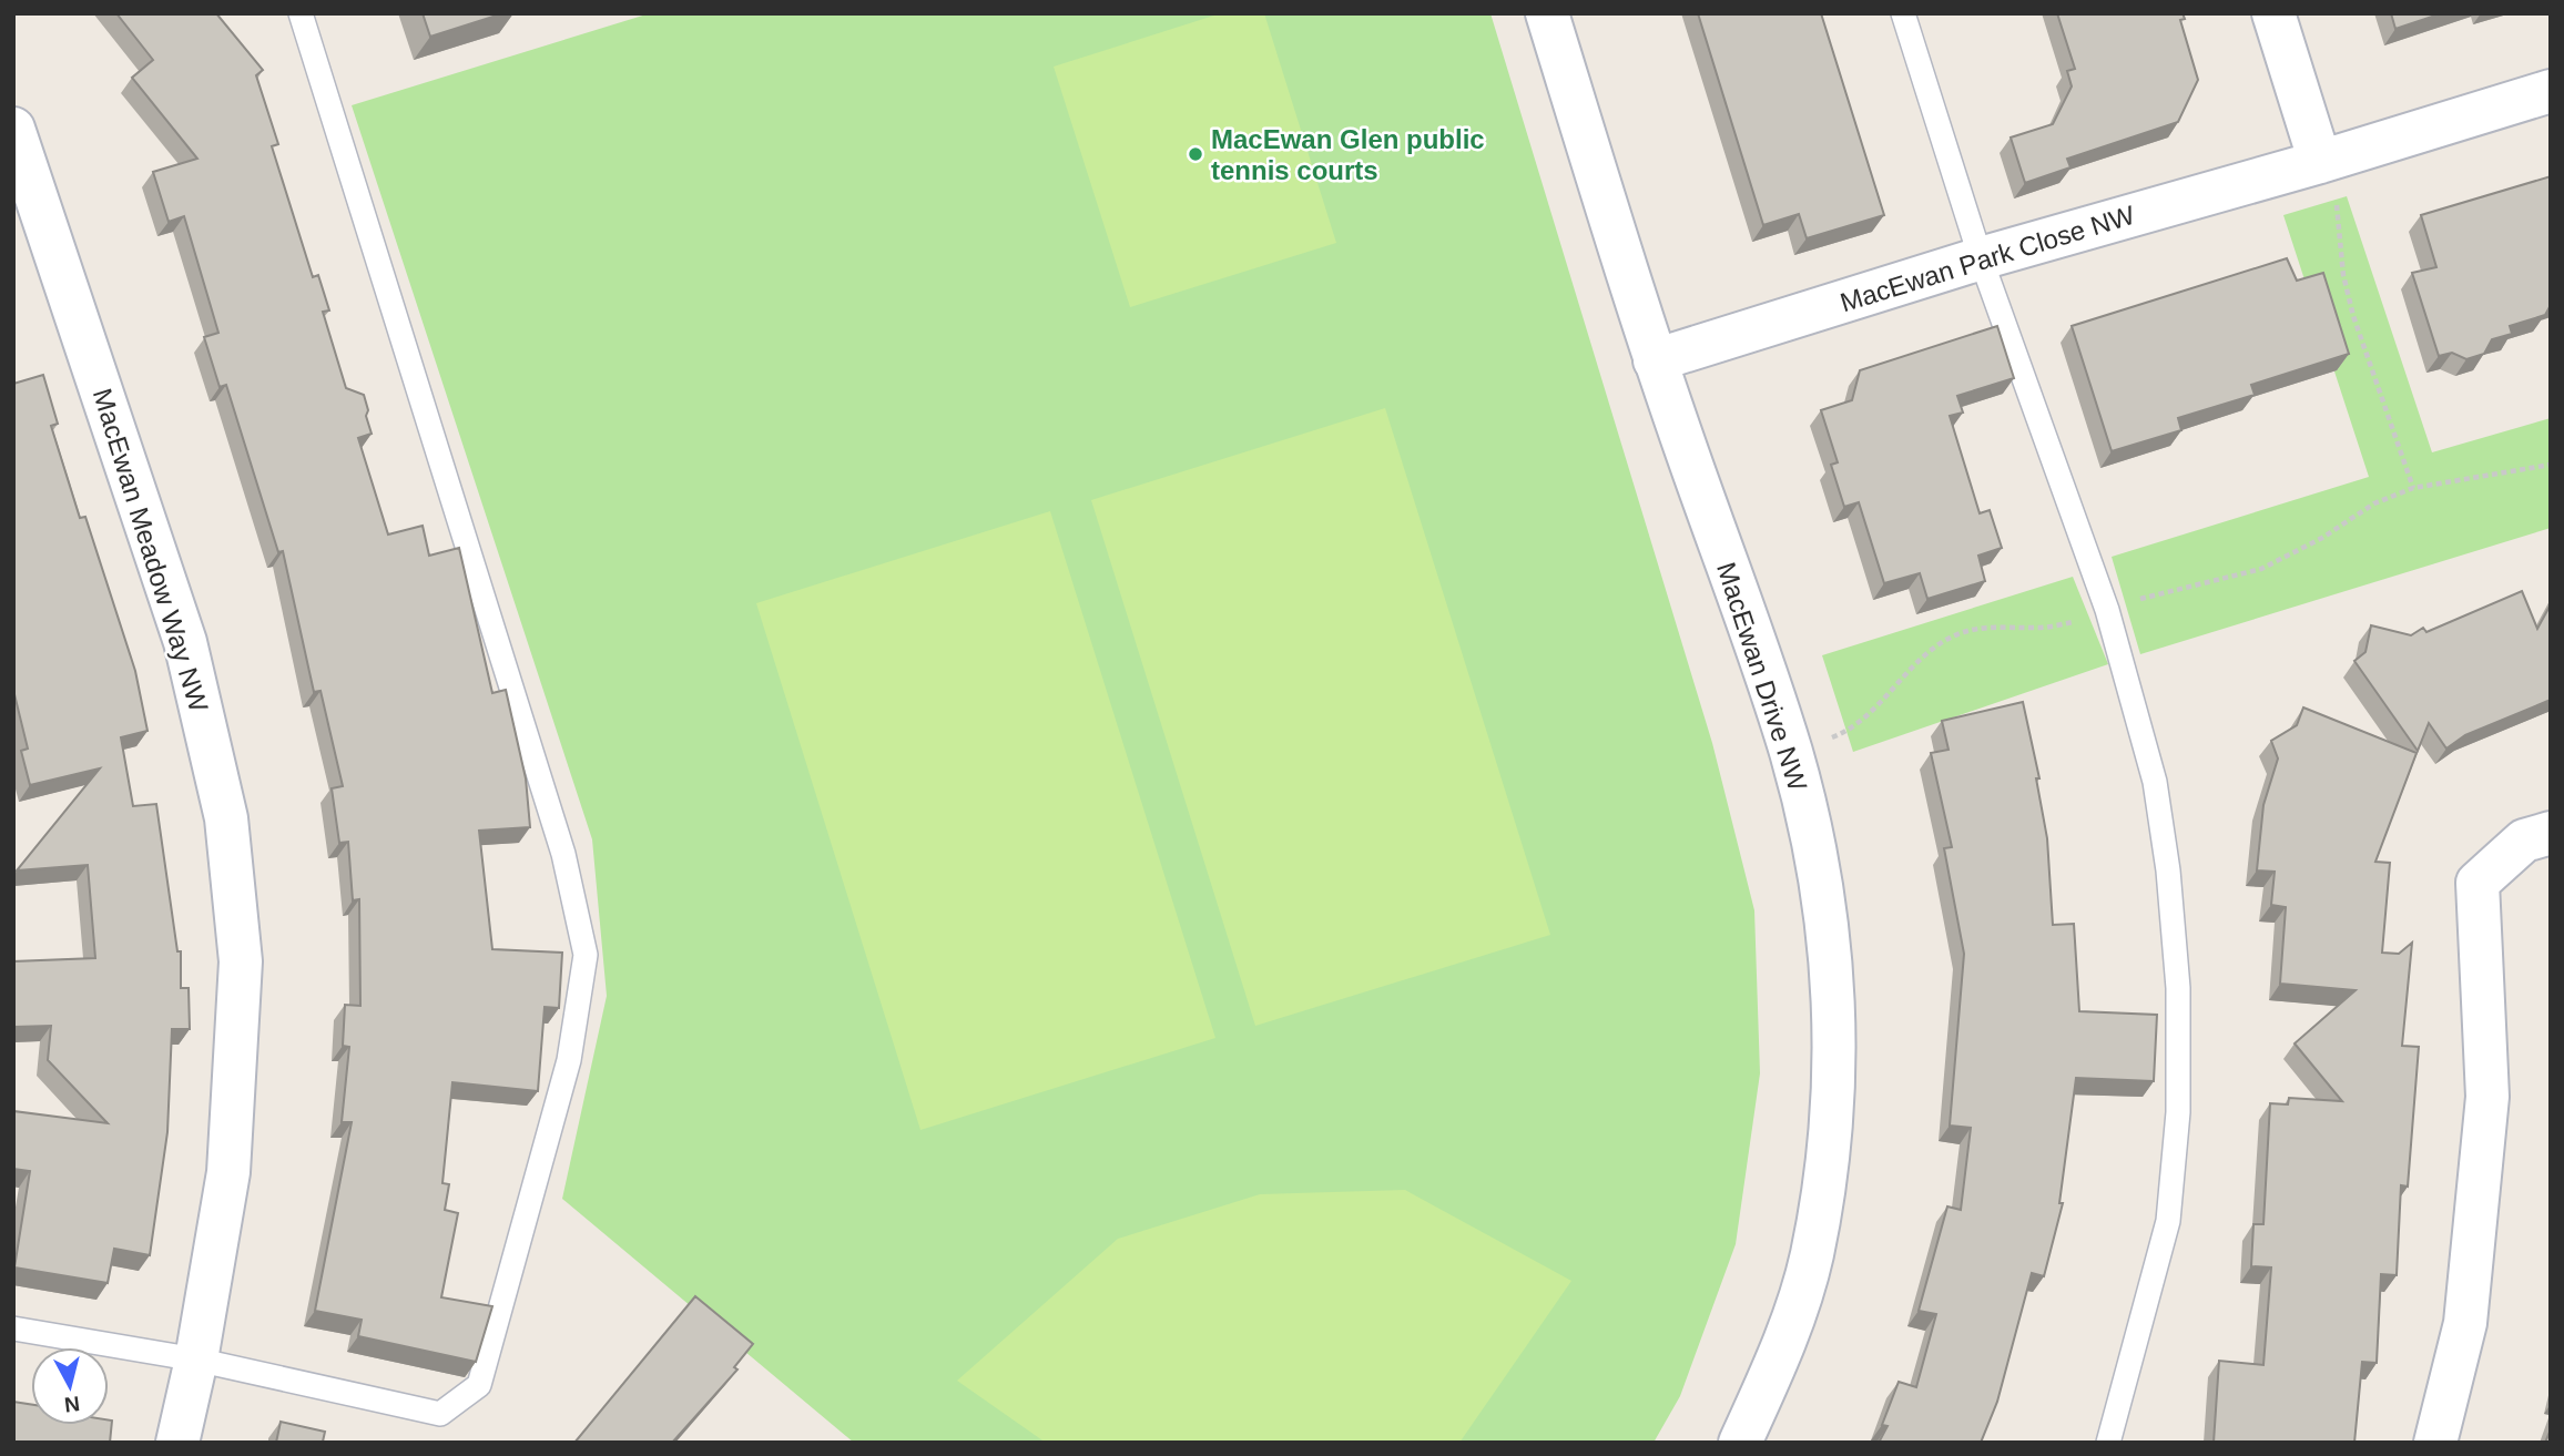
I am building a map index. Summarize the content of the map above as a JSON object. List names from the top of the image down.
{
  "streets": {
    "street": ["MacEwan Park Close NW", "MacEwan Meadow Way NW", "MacEwan Drive NW"]
  },
  "crossings": [
    ["MacEwan Park Close NW", "MacEwan Drive NW"]
  ],
  "places": ["MacEwan Glen public tennis courts"],
  "north": "bottom"
}
